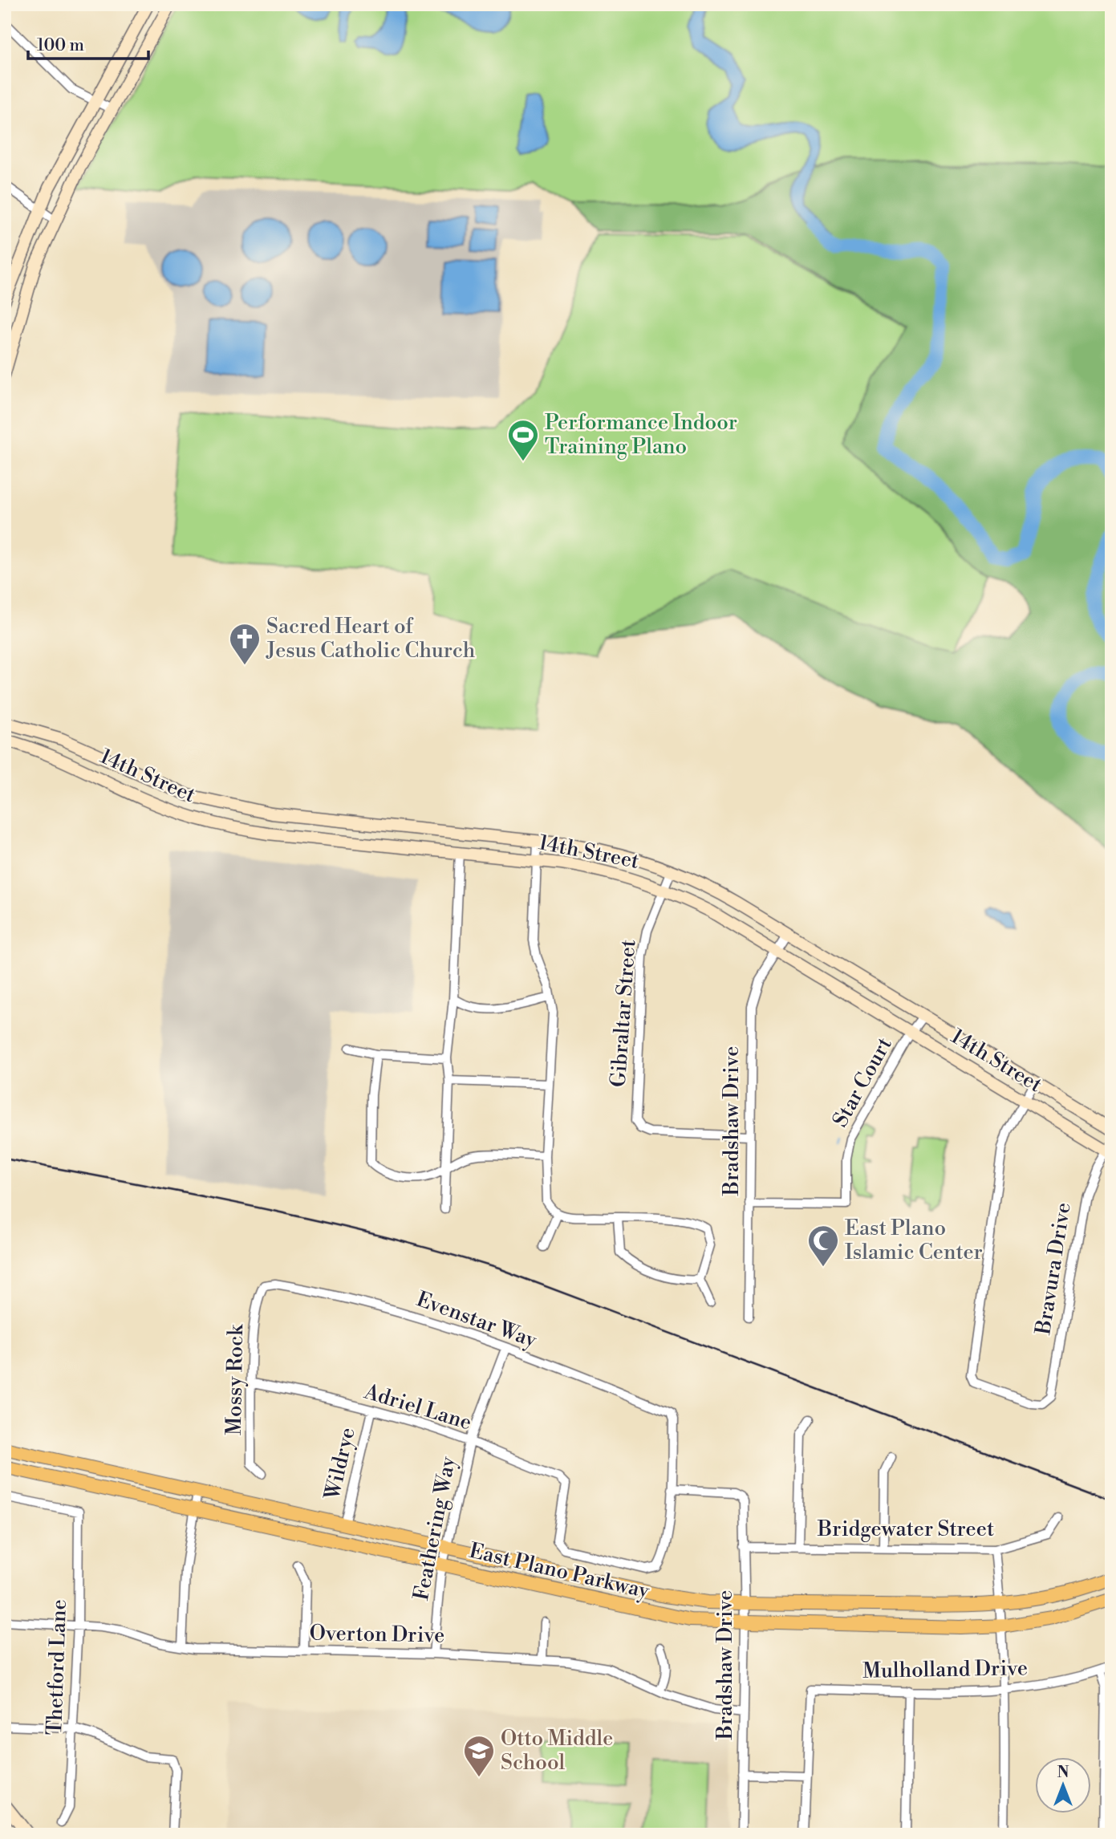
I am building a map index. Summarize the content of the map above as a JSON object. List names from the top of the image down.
{
  "streets": {
    "main road": ["14th Street", "East Plano Parkway"],
    "street": [
      "Gibraltar Street",
      "Star Court",
      "Bradshaw Drive",
      "Bravura Drive",
      "Evenstar Way",
      "Mossy Rock",
      "Adriel Lane",
      "Wildrye",
      "Feathering Way",
      "Bridgewater Street",
      "Overton Drive",
      "Thetford Lane",
      "Mulholland Drive"
    ]
  },
  "crossings": [
    ["14th Street", "Gibraltar Street"],
    ["14th Street", "Star Court"],
    ["14th Street", "Bradshaw Drive"],
    ["14th Street", "Bravura Drive"],
    ["Gibraltar Street", "Bradshaw Drive"],
    ["Star Court", "Bradshaw Drive"],
    ["Bradshaw Drive", "Evenstar Way"],
    ["Bradshaw Drive", "Adriel Lane"],
    ["Bradshaw Drive", "Bridgewater Street"],
    ["Bradshaw Drive", "East Plano Parkway"],
    ["Bradshaw Drive", "Overton Drive"],
    ["Evenstar Way", "Mossy Rock"],
    ["Evenstar Way", "Adriel Lane"],
    ["Evenstar Way", "Feathering Way"],
    ["Mossy Rock", "Adriel Lane"],
    ["Adriel Lane", "Wildrye"],
    ["Adriel Lane", "Feathering Way"],
    ["Wildrye", "East Plano Parkway"],
    ["Feathering Way", "East Plano Parkway"],
    ["Feathering Way", "Overton Drive"],
    ["Overton Drive", "Thetford Lane"]
  ],
  "places": {
    "sports": ["Performance Indoor Training Plano"],
    "church": ["Sacred Heart of Jesus Catholic Church"],
    "mosque": ["East Plano Islamic Center"],
    "school or university": ["Otto Middle School"]
  },
  "scale_bar": "100 m",
  "north": "top"
}
